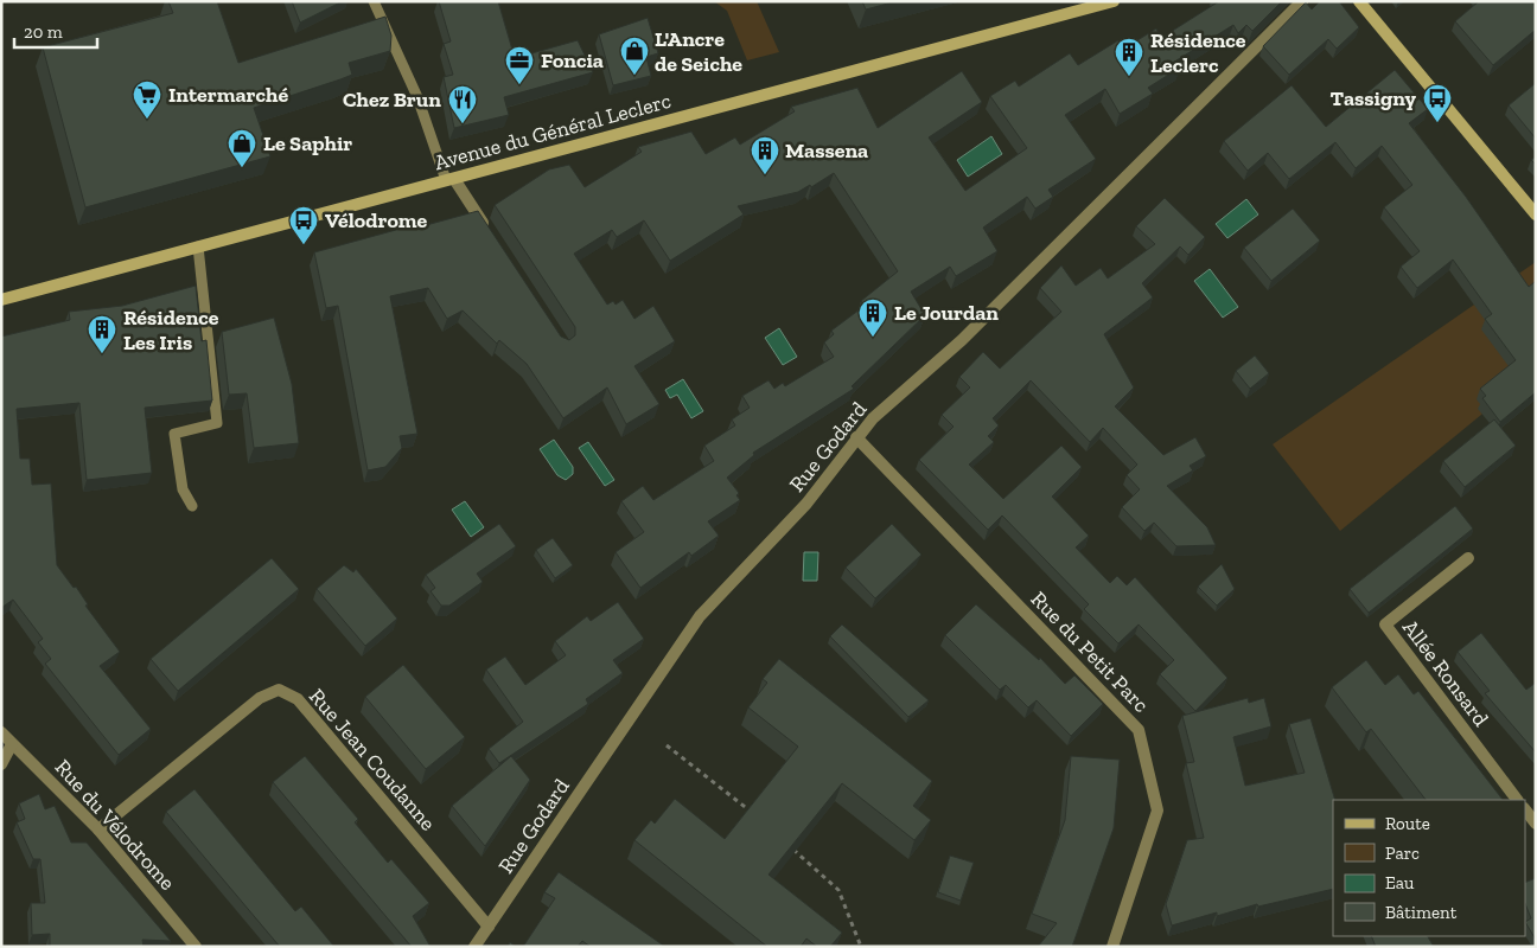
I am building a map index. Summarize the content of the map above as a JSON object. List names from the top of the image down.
{
  "streets": {
    "main road": ["Avenue du Général Leclerc"],
    "street": [
      "Rue Godard",
      "Rue du Petit Parc",
      "Allée Ronsard",
      "Rue Jean Coudanne",
      "Rue du Vélodrome"
    ]
  },
  "crossings": [
    ["Rue Godard", "Rue du Petit Parc"],
    ["Rue Godard", "Rue Jean Coudanne"],
    ["Rue Jean Coudanne", "Rue du Vélodrome"]
  ],
  "places": {
    "shop": ["L'Ancre de Seiche", "Le Saphir"],
    "building": [
      "Résidence Leclerc",
      "Massena",
      "Le Jourdan",
      "Résidence Les Iris"
    ],
    "office": ["Foncia"],
    "supermarket": ["Intermarché"],
    "bus stop": ["Tassigny", "Vélodrome"],
    "restaurant": ["Chez Brun"]
  },
  "legend": [
    "Route",
    "Parc",
    "Eau",
    "Bâtiment"
  ],
  "scale_bar": "20 m"
}
